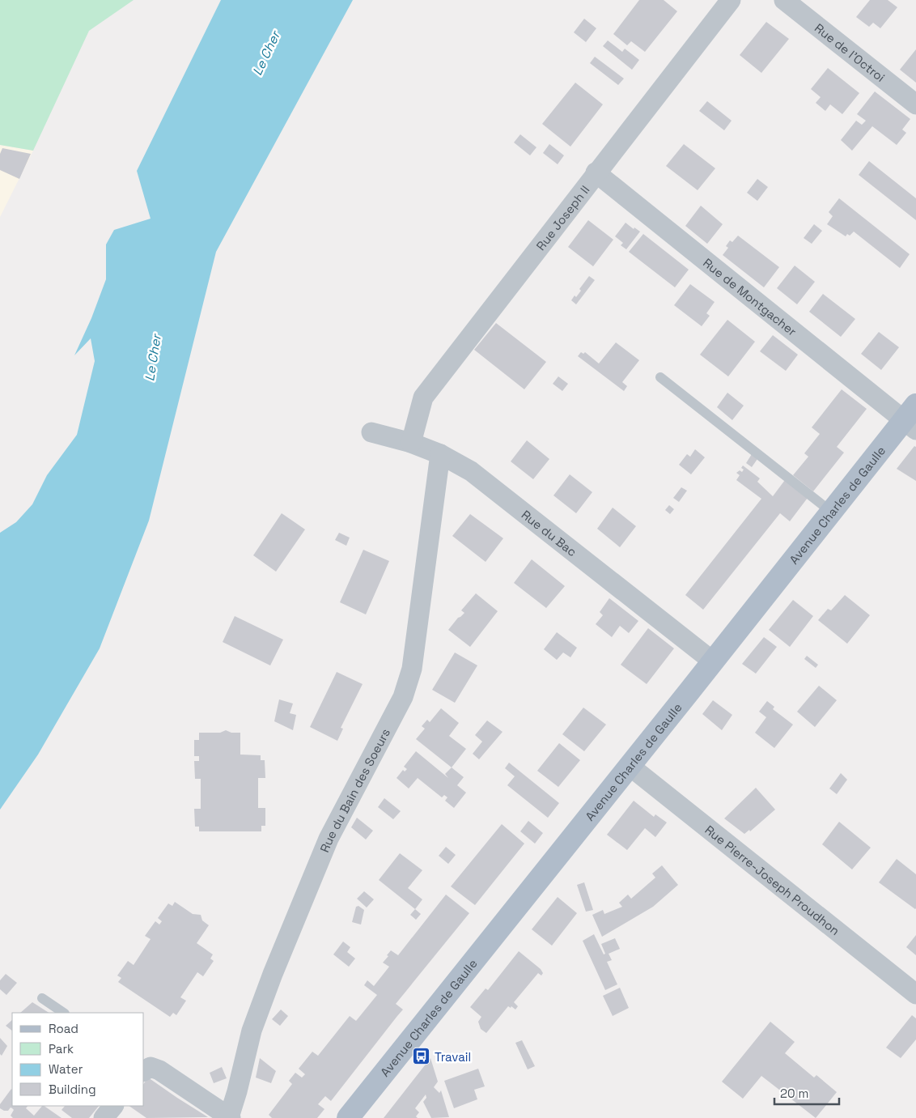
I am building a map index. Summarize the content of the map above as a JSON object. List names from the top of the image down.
{
  "streets": {
    "main road": ["Avenue Charles de Gaulle"],
    "street": [
      "Rue de l'Octroi",
      "Rue Joseph II",
      "Rue de Montgacher",
      "Rue du Bac",
      "Rue du Bain des Soeurs",
      "Rue Pierre-Joseph Proudhon"
    ]
  },
  "crossings": [
    ["Rue Joseph II", "Rue de Montgacher"],
    ["Rue Joseph II", "Rue du Bac"],
    ["Rue de Montgacher", "Avenue Charles de Gaulle"],
    ["Avenue Charles de Gaulle", "Rue du Bac"],
    ["Avenue Charles de Gaulle", "Rue Pierre-Joseph Proudhon"],
    ["Rue du Bac", "Rue du Bain des Soeurs"]
  ],
  "water": ["Le Cher"],
  "places": {
    "bus stop": ["Travail"]
  },
  "legend": [
    "Road",
    "Park",
    "Water",
    "Building"
  ],
  "scale_bar": "20 m"
}
